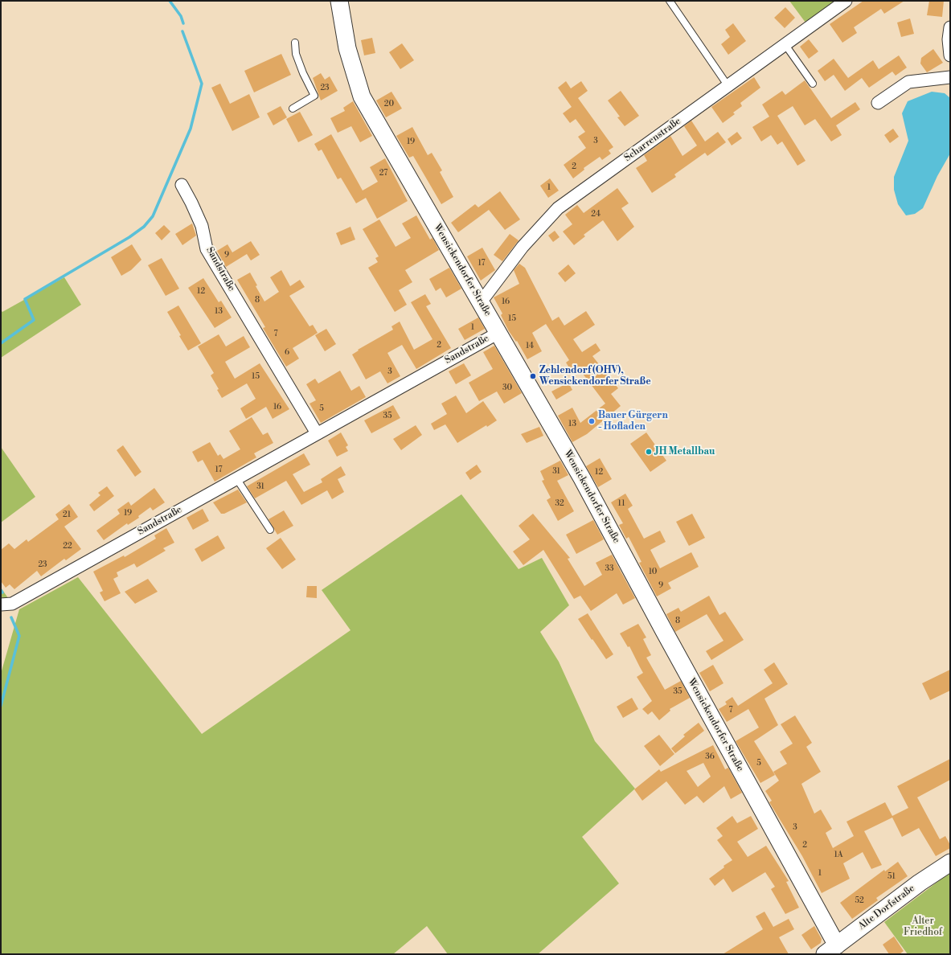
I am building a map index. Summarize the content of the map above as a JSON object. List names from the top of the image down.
{
  "streets": {
    "main road": ["Wensickendorfer Straße", "Alte Dorfstraße"],
    "street": ["Scharrenstraße", "Sandstraße"]
  },
  "crossings": [
    ["Scharrenstraße", "Wensickendorfer Straße"],
    ["Sandstraße", "Wensickendorfer Straße"],
    ["Wensickendorfer Straße", "Alte Dorfstraße"]
  ],
  "parks": ["Alter Friedhof"],
  "places": ["Zehlendorf (OHV), Wensickendorfer Straße", "Bauer Gürgern - Hofladen", "JH Metallbau"],
  "house_numbers": [
    "23",
    "20",
    "3",
    "19",
    "2",
    "27",
    "1",
    "24",
    "9",
    "17",
    "12",
    "8",
    "16",
    "13",
    "15",
    "1",
    "7",
    "2",
    "14",
    "6",
    "3",
    "15",
    "30",
    "16",
    "5",
    "35",
    "13",
    "17",
    "31",
    "12",
    "31",
    "32",
    "11",
    "19",
    "21",
    "22",
    "23",
    "33",
    "10",
    "9",
    "8",
    "35",
    "7",
    "36",
    "5",
    "3",
    "2",
    "1A",
    "1",
    "51",
    "52"
  ]
}
